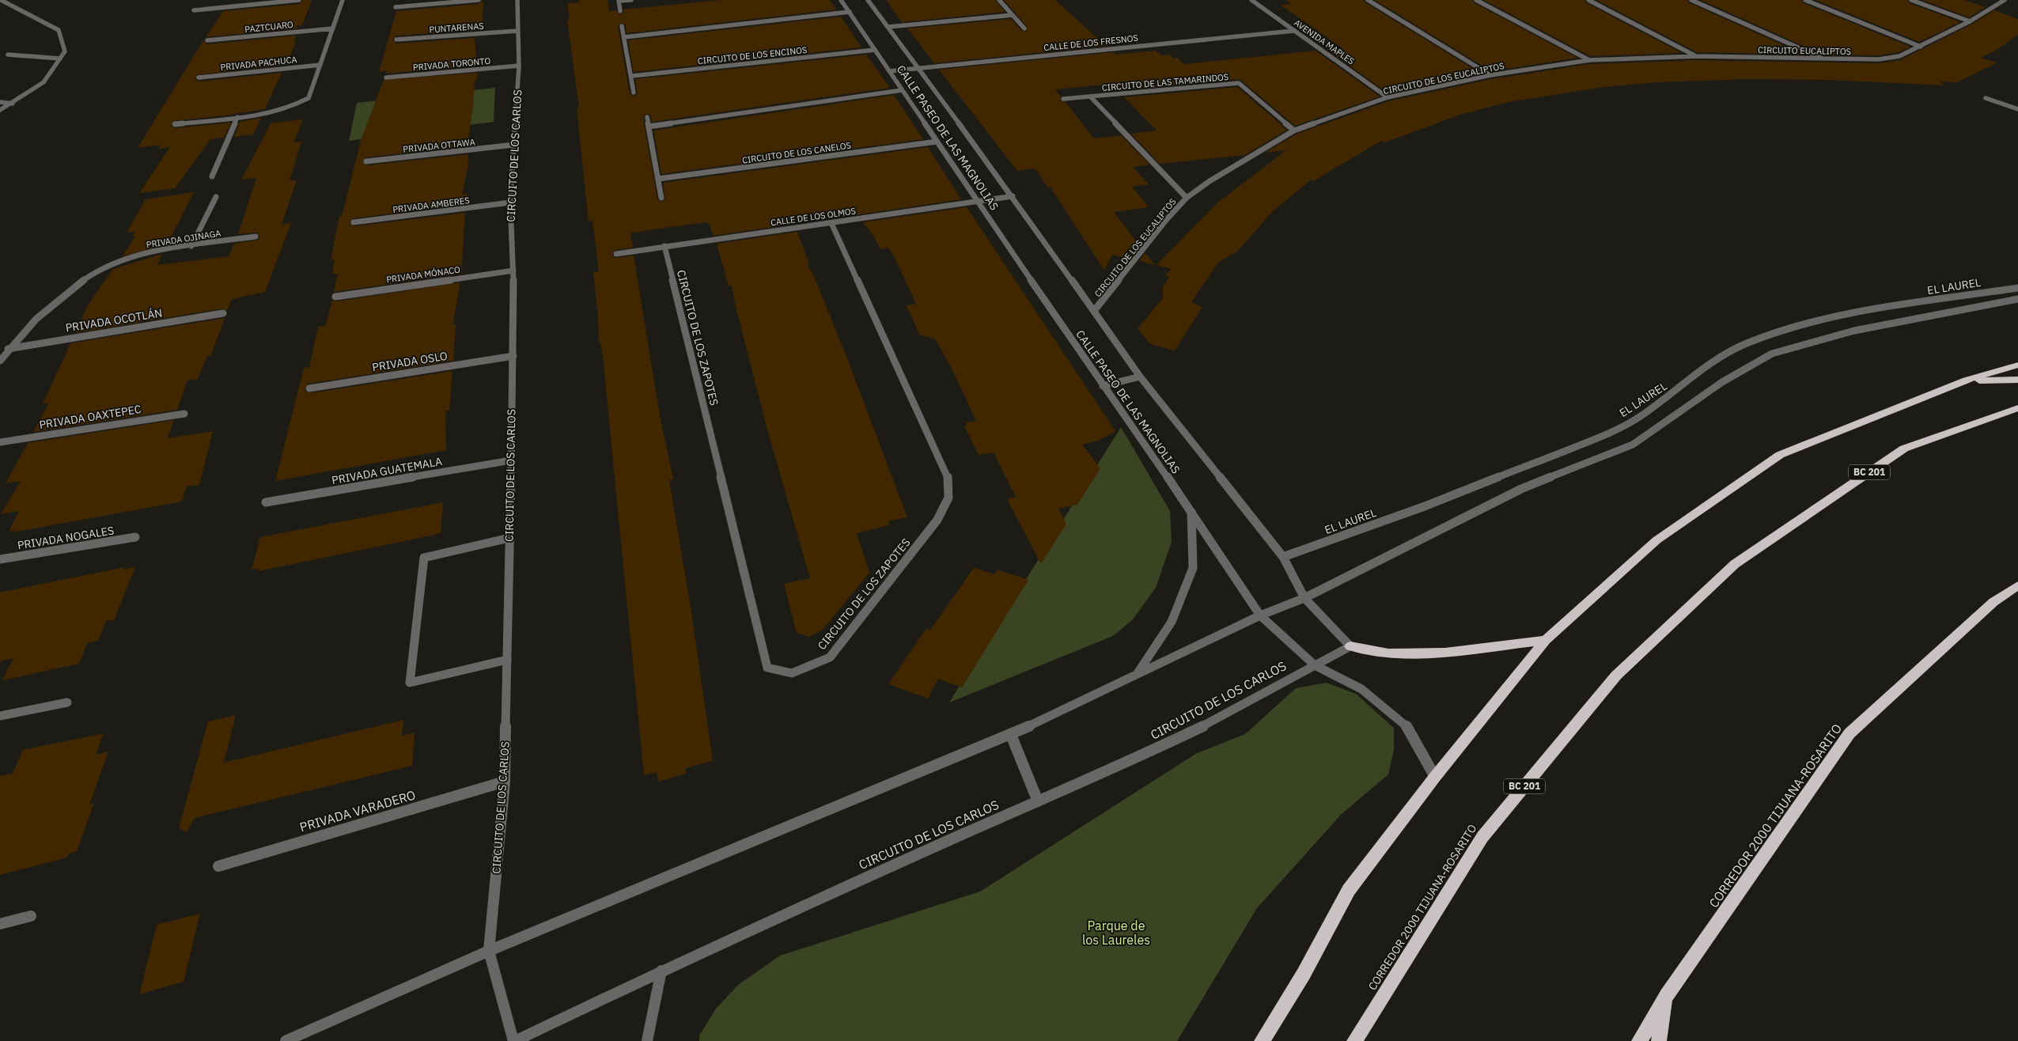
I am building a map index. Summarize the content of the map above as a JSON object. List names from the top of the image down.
{
  "streets": {
    "highway": ["BC 201", "CORREDOR 2000 TIJUANA-ROSARITO"],
    "street": [
      "PAZTCUARO",
      "PUNTARENAS",
      "AVENIDA MAPLES",
      "CALLE DE LOS FRESNOS",
      "CIRCUITO EUCALIPTOS",
      "CIRCUITO DE LOS ENCINOS",
      "PRIVADA PACHUCA",
      "PRIVADA TORONTO",
      "CIRCUITO DE LOS EUCALIPTOS",
      "CIRCUITO DE LAS TAMARINDOS",
      "CALLE PASEO DE LAS MAGNOLIAS",
      "PRIVADA OTTAWA",
      "CIRCUITO DE LOS CANELOS",
      "CIRCUITO DE LOS CARLOS",
      "PRIVADA AMBERES",
      "CALLE DE LOS OLMOS",
      "PRIVADA OJINAGA",
      "PRIVADA MÓNACO",
      "EL LAUREL",
      "PRIVADA OCOTLÁN",
      "CIRCUITO DE LOS ZAPOTES",
      "PRIVADA OSLO",
      "PRIVADA OAXTEPEC",
      "PRIVADA GUATEMALA",
      "PRIVADA NOGALES",
      "PRIVADA VARADERO"
    ]
  },
  "crossings": [
    ["PUNTARENAS", "CIRCUITO DE LOS CARLOS"],
    ["AVENIDA MAPLES", "CALLE DE LOS FRESNOS"],
    ["AVENIDA MAPLES", "CIRCUITO DE LOS EUCALIPTOS"],
    ["CALLE DE LOS FRESNOS", "CALLE PASEO DE LAS MAGNOLIAS"],
    ["CIRCUITO EUCALIPTOS", "CIRCUITO DE LOS EUCALIPTOS"],
    ["CIRCUITO DE LOS ENCINOS", "CALLE PASEO DE LAS MAGNOLIAS"],
    ["PRIVADA TORONTO", "CIRCUITO DE LOS CARLOS"],
    ["CIRCUITO DE LOS EUCALIPTOS", "CIRCUITO DE LAS TAMARINDOS"],
    ["CIRCUITO DE LOS EUCALIPTOS", "CALLE PASEO DE LAS MAGNOLIAS"],
    ["CALLE PASEO DE LAS MAGNOLIAS", "CIRCUITO DE LOS CANELOS"],
    ["CALLE PASEO DE LAS MAGNOLIAS", "CIRCUITO DE LOS CARLOS"],
    ["CALLE PASEO DE LAS MAGNOLIAS", "CALLE DE LOS OLMOS"],
    ["CALLE PASEO DE LAS MAGNOLIAS", "EL LAUREL"],
    ["PRIVADA OTTAWA", "CIRCUITO DE LOS CARLOS"],
    ["CIRCUITO DE LOS CARLOS", "PRIVADA AMBERES"],
    ["CIRCUITO DE LOS CARLOS", "PRIVADA MÓNACO"],
    ["CIRCUITO DE LOS CARLOS", "PRIVADA OSLO"],
    ["CIRCUITO DE LOS CARLOS", "PRIVADA GUATEMALA"],
    ["CIRCUITO DE LOS CARLOS", "PRIVADA VARADERO"],
    ["CALLE DE LOS OLMOS", "CIRCUITO DE LOS ZAPOTES"],
    ["PRIVADA OJINAGA", "PRIVADA OCOTLÁN"]
  ],
  "parks": ["Parque de los Laureles"]
}
